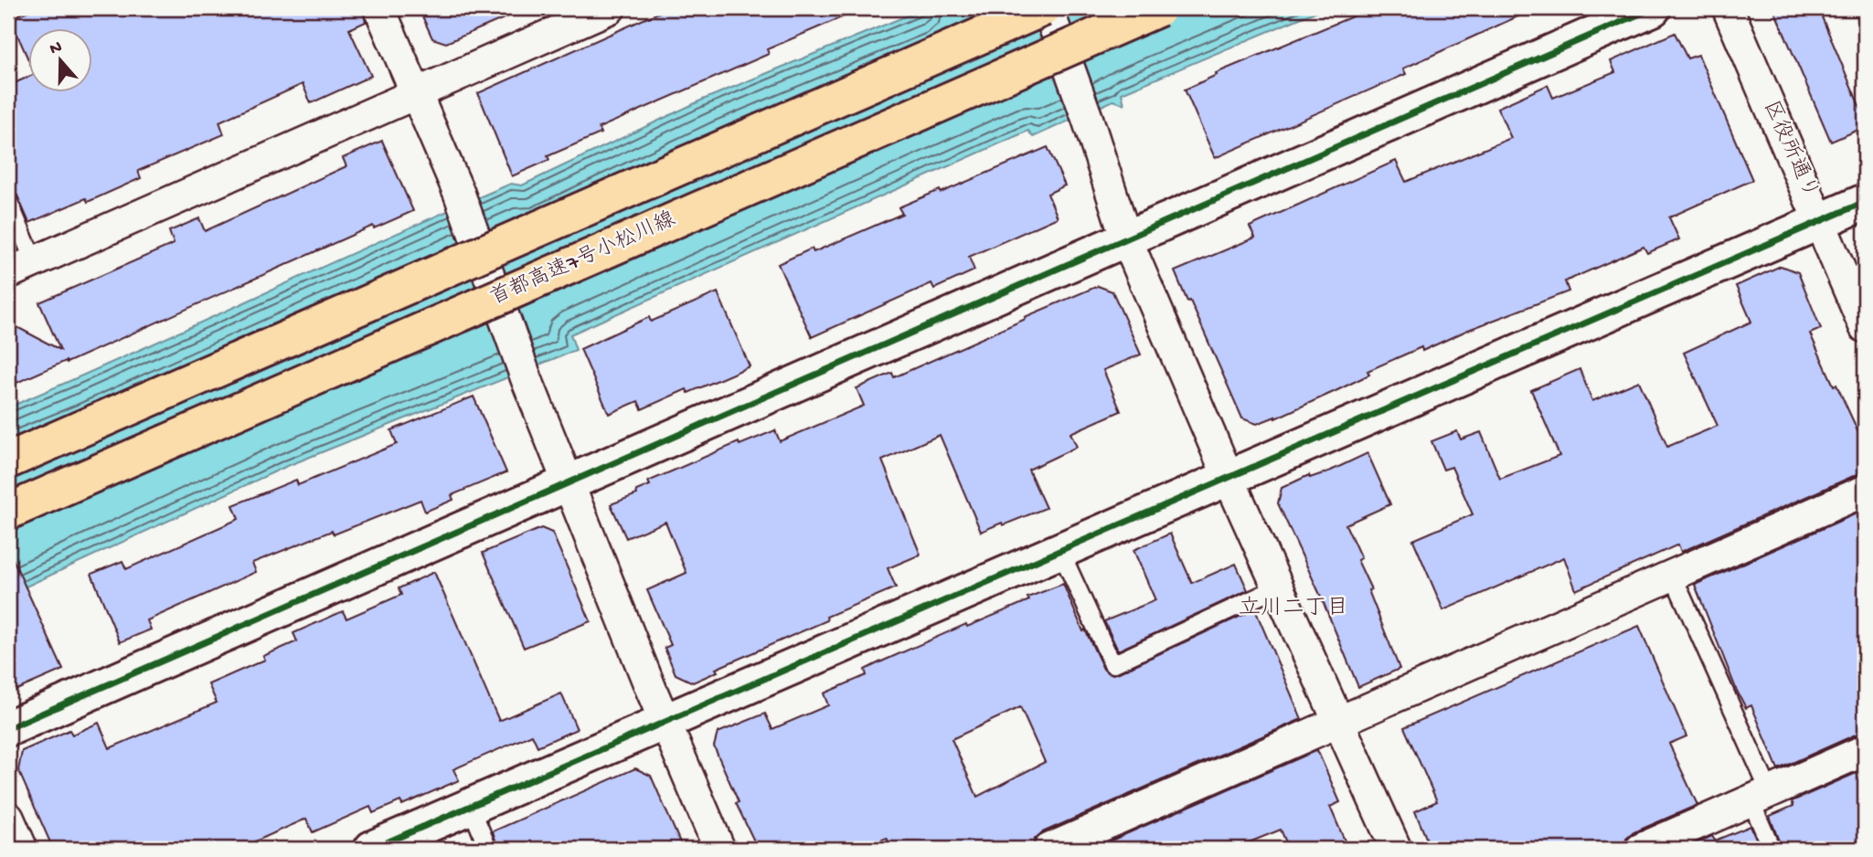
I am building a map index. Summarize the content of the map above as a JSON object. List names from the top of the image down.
{
  "streets": {
    "highway": ["首都高速7号小松川線"],
    "street": ["区役所通り"]
  },
  "districts": ["立川二丁目"],
  "north": "top"
}
